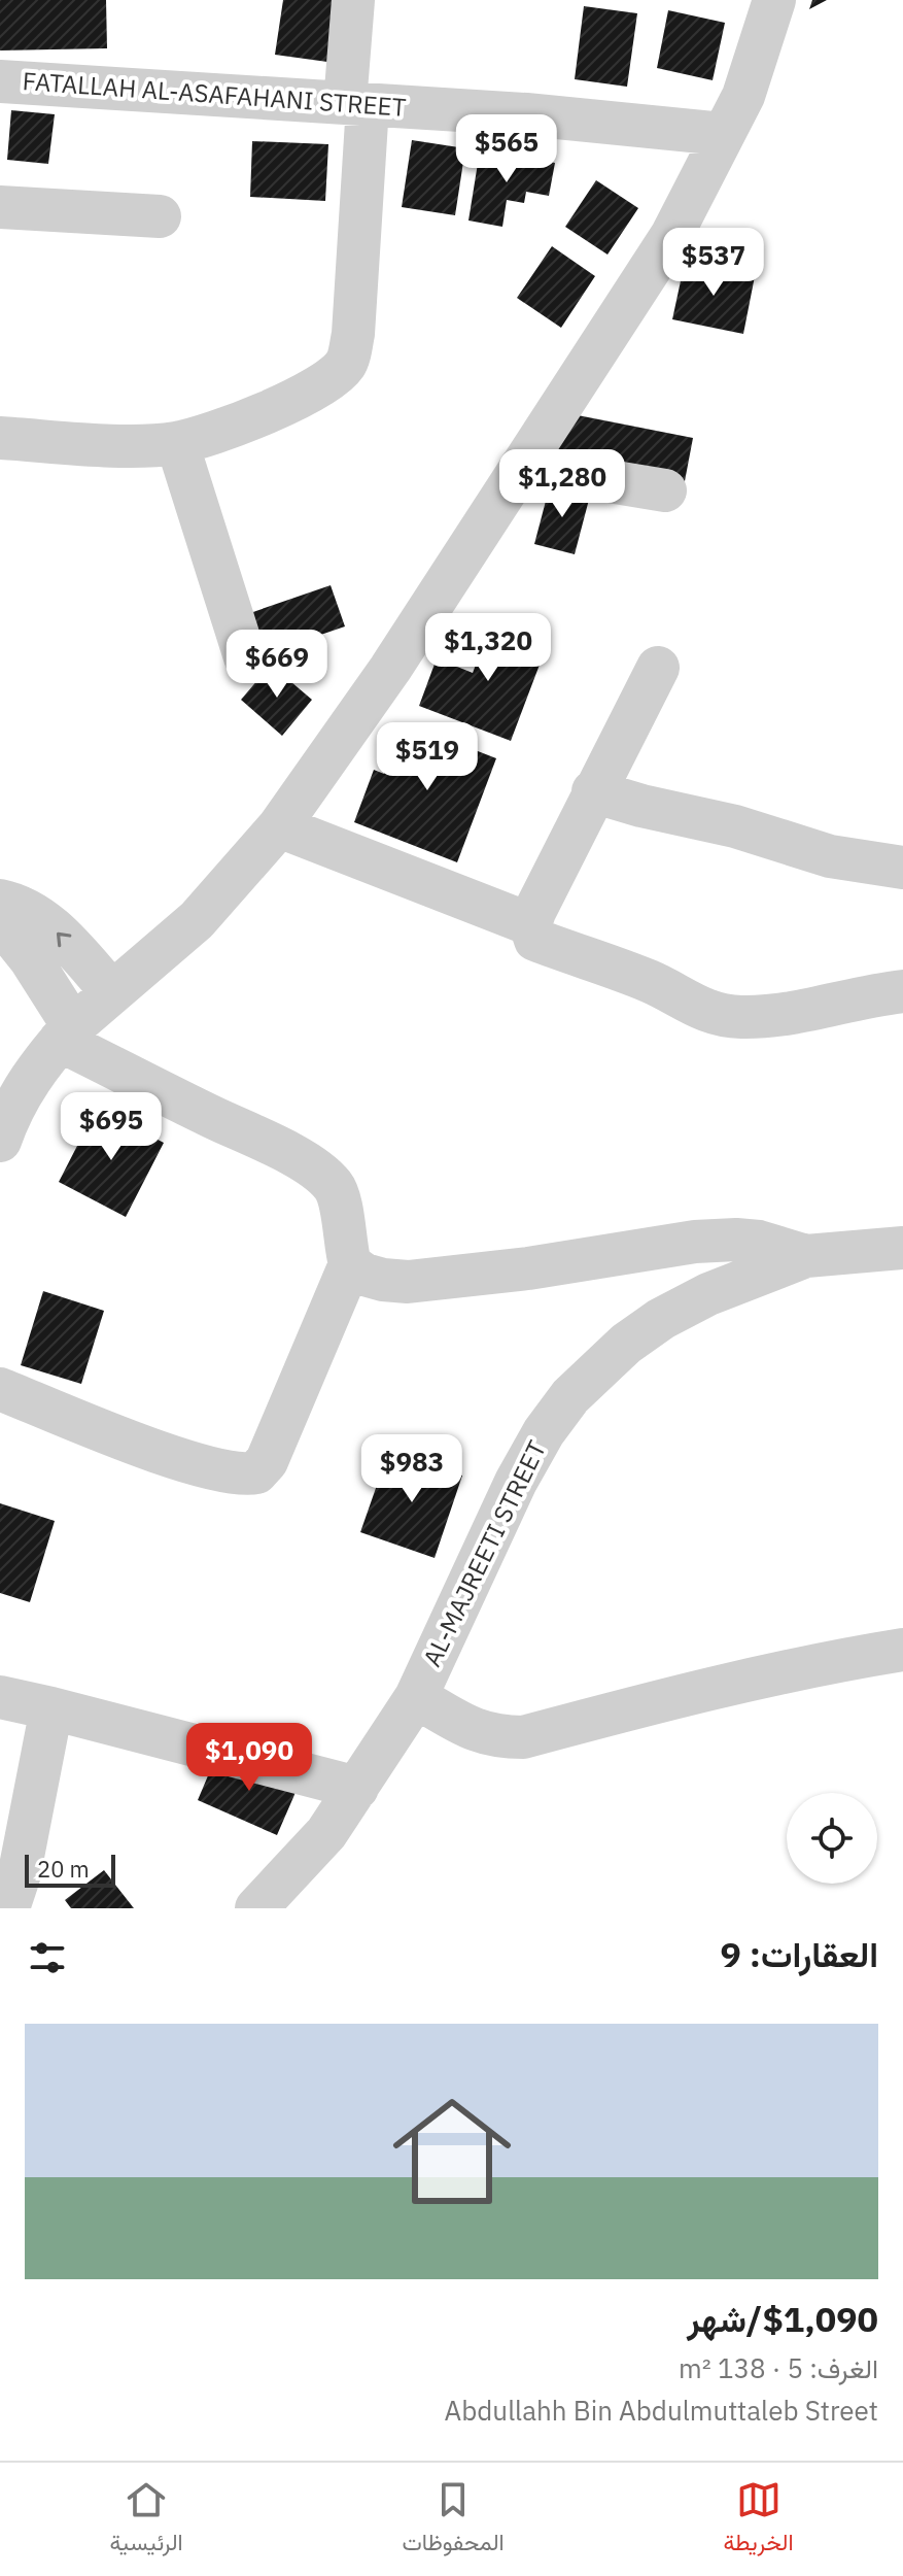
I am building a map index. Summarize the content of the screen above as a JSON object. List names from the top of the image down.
{
  "streets": {
    "street": ["FATALLAH AL-ASAFAHANI STREET", "AL-MAJREETI STREET"]
  },
  "scale_bar": "20 m",
  "page": {
    "price": [
      "$565",
      "$537",
      "$1,280",
      "$1,320",
      "$669",
      "$519",
      "$695",
      "$983",
      "$1,090"
    ],
    "scale": "20 m",
    "heading": "العقارات: 9",
    "list": [
      {
        "name": "$1,090/شهر",
        "note": "الغرف: 5 · 138 m² · Abdullahh Bin Abdulmuttaleb Street"
      }
    ],
    "tabs": ["الخريطة", "المحفوظات", "الرئيسية"]
  }
}
